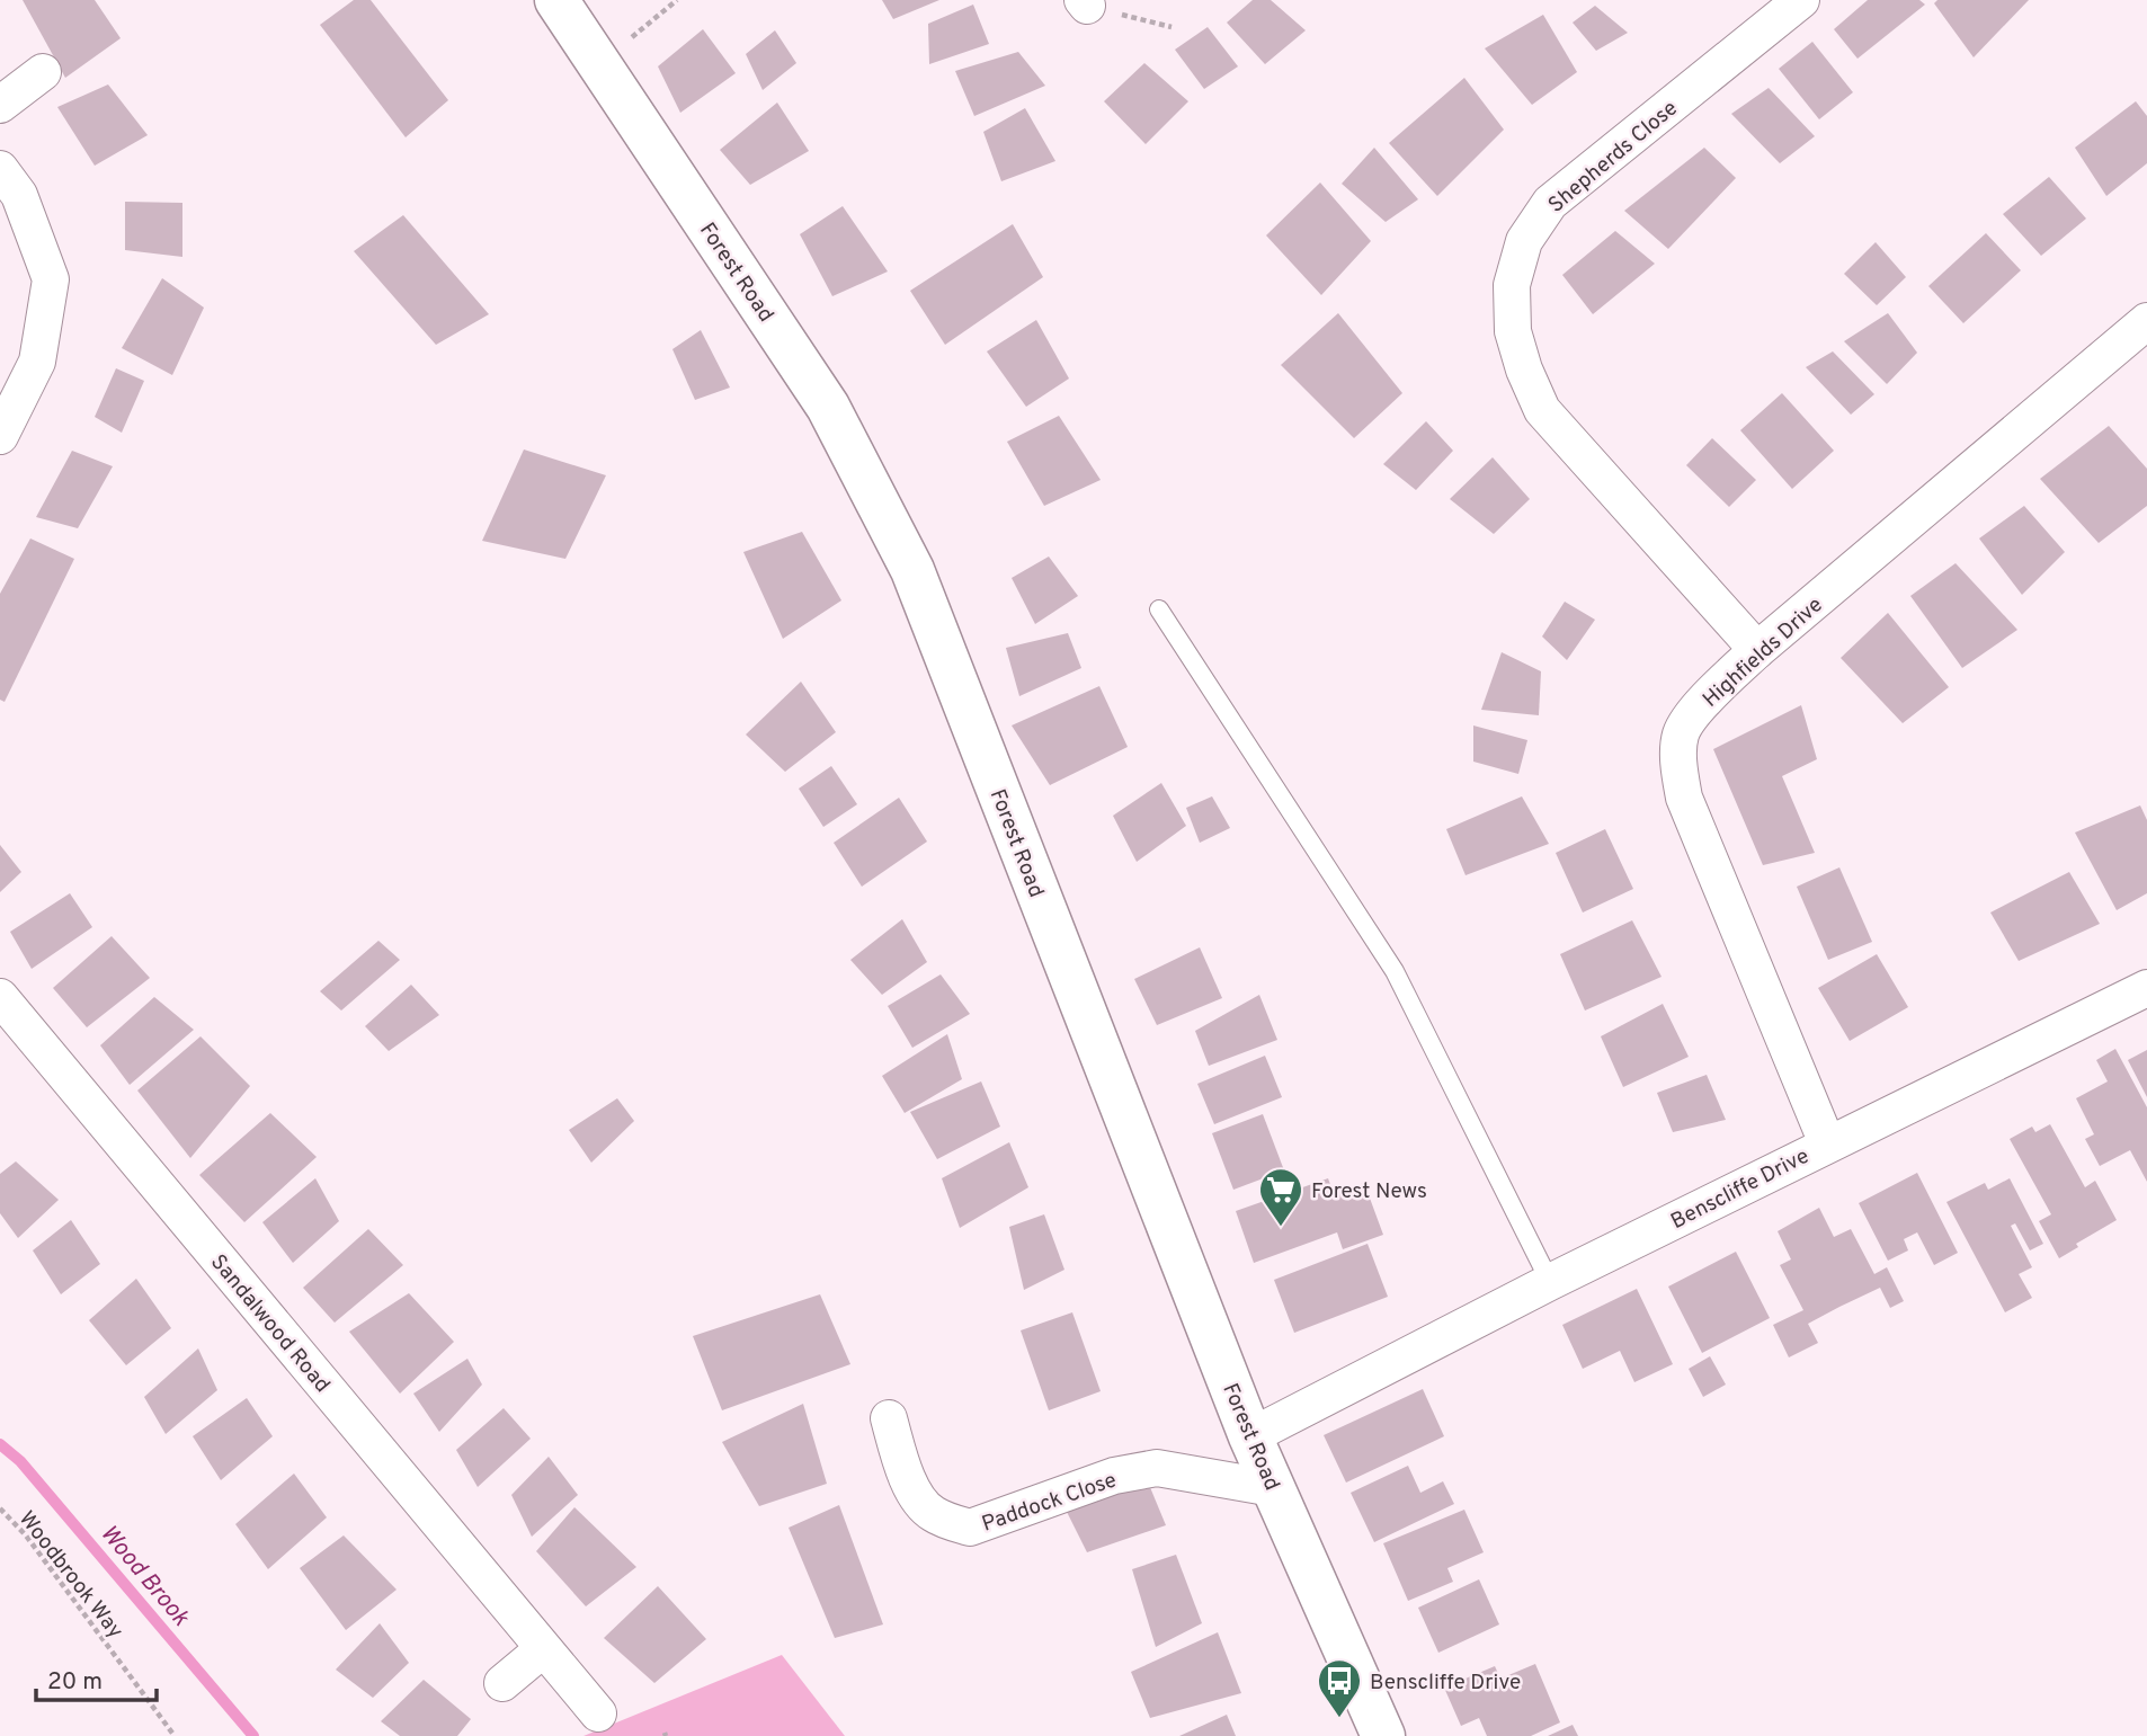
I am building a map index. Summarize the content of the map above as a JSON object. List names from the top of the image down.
{
  "streets": {
    "street": [
      "Shepherds Close",
      "Forest Road",
      "Highfields Drive",
      "Benscliffe Drive",
      "Sandalwood Road",
      "Paddock Close"
    ],
    "path": ["Woodbrook Way"]
  },
  "crossings": [
    ["Shepherds Close", "Highfields Drive"],
    ["Forest Road", "Benscliffe Drive"],
    ["Forest Road", "Paddock Close"],
    ["Highfields Drive", "Benscliffe Drive"]
  ],
  "water": ["Wood Brook"],
  "places": {
    "supermarket": ["Forest News"],
    "bus stop": ["Benscliffe Drive"]
  },
  "scale_bar": "20 m"
}
